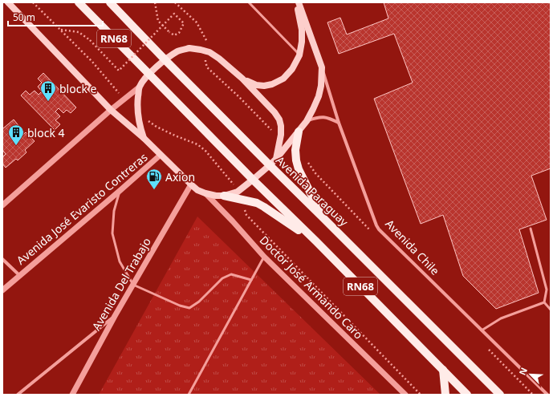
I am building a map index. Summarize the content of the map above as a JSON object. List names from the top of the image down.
{
  "streets": {
    "main road": ["RN68", "Avenida Paraguay", "Avenida Chile"],
    "street": ["Avenida José Evaristo Contreras", "Avenida Del Trabajo", "Doctor José Armando Caro"]
  },
  "places": {
    "building": ["block e", "block 4"],
    "fuel station": ["Axion"]
  },
  "scale_bar": "50 m",
  "north": "top left"
}
